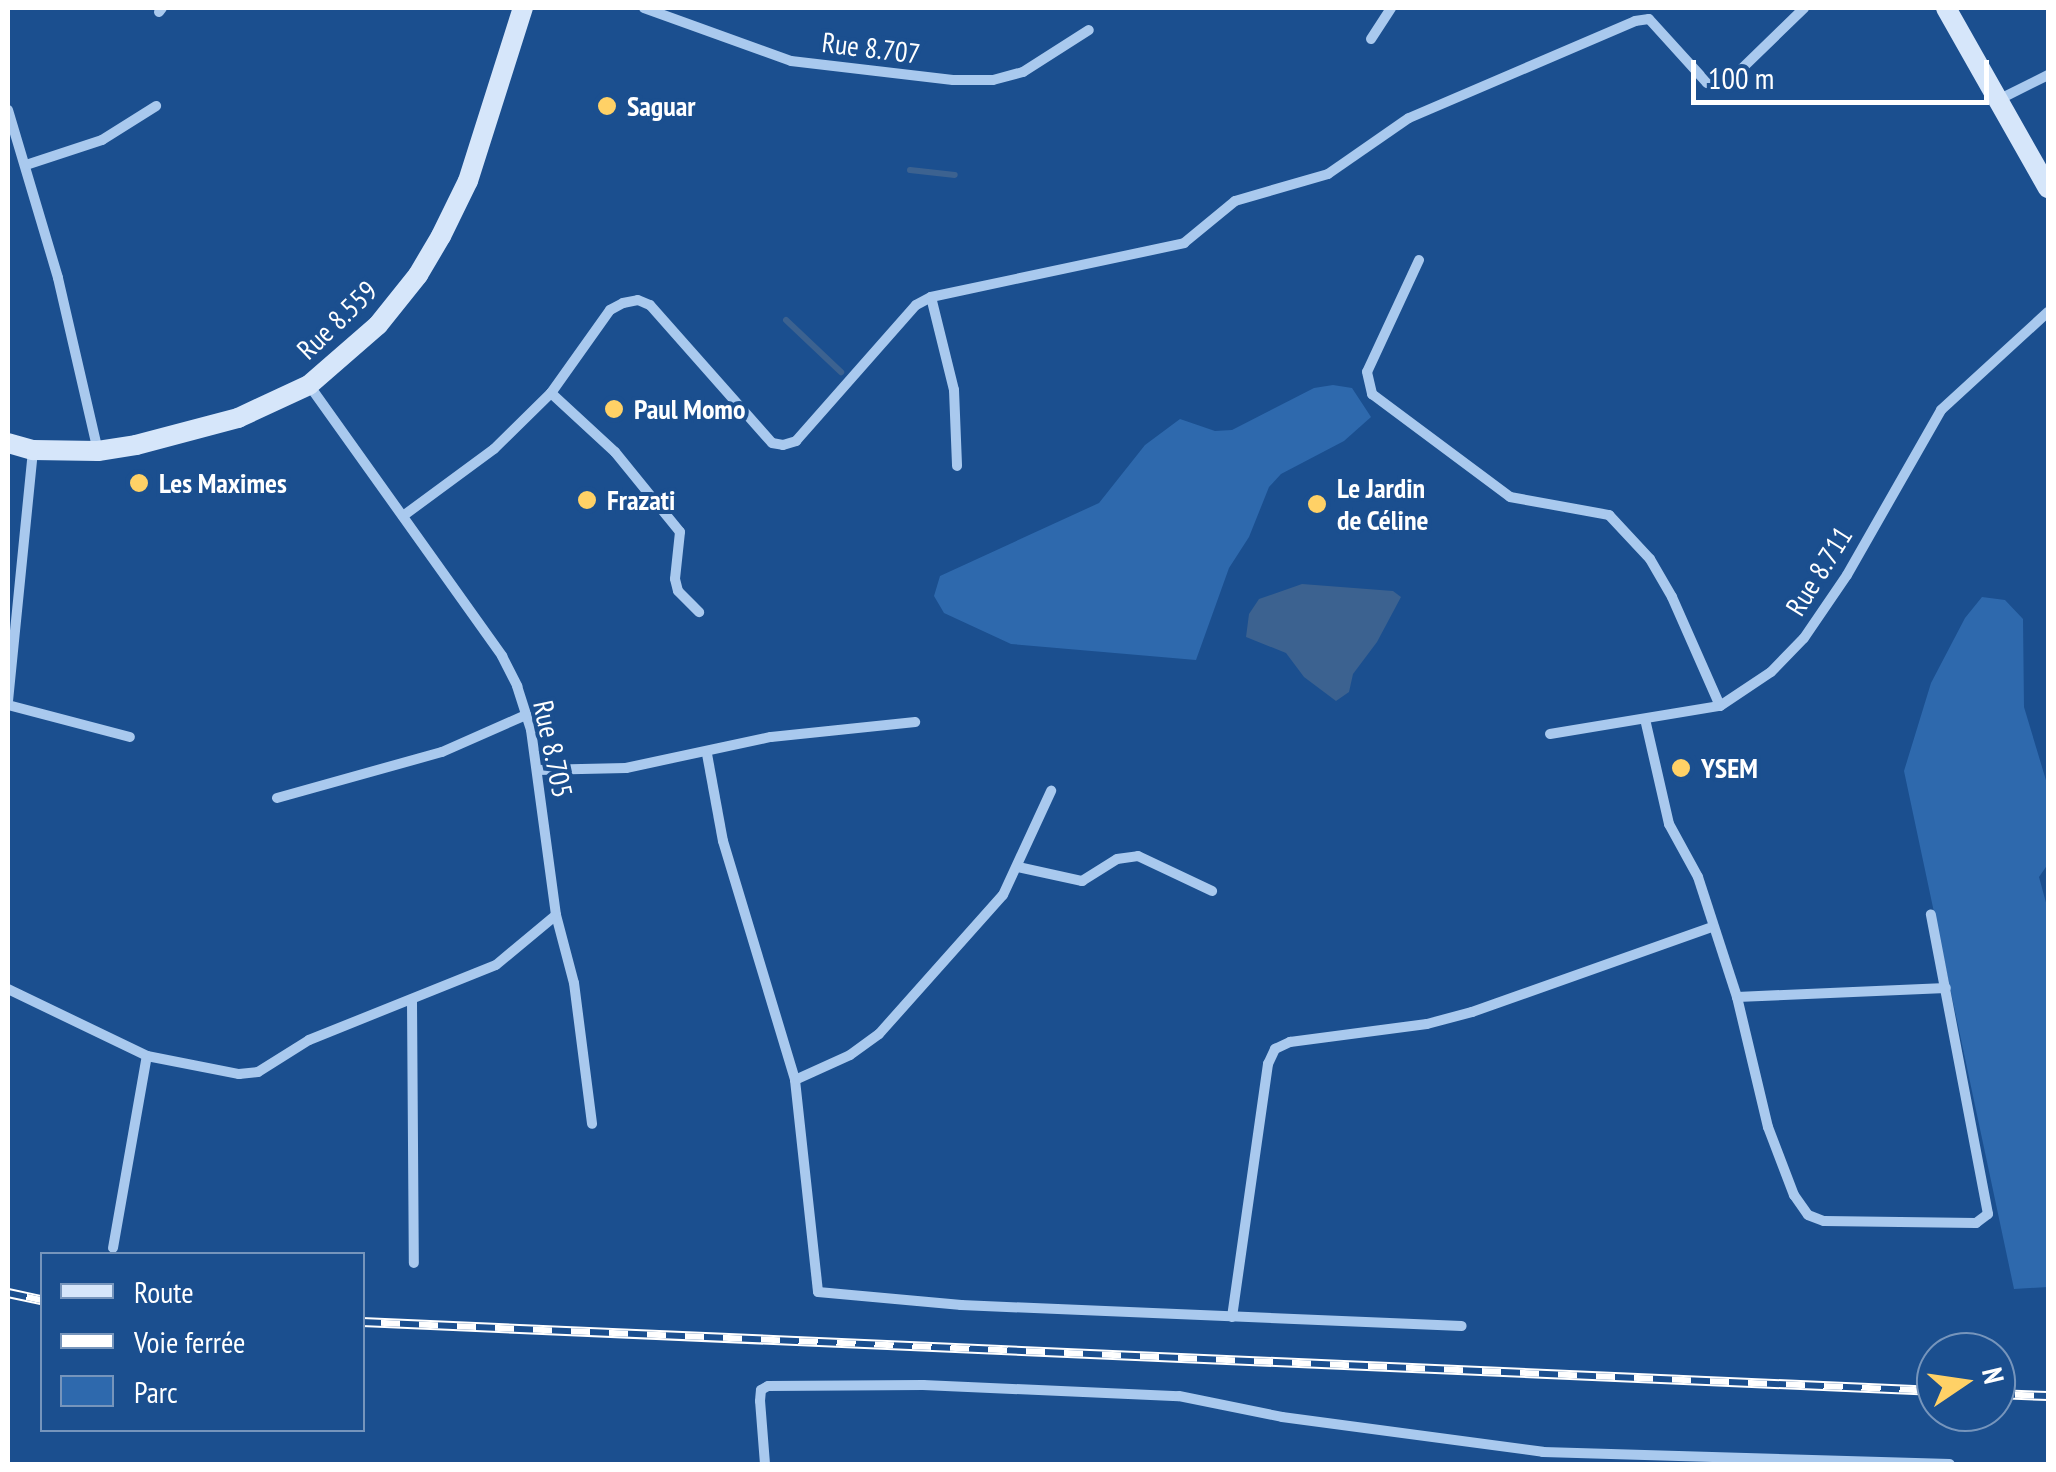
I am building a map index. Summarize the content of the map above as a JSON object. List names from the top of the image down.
{
  "streets": {
    "main road": ["Rue 8.559"],
    "street": ["Rue 8.707", "Rue 8.711", "Rue 8.705"]
  },
  "crossings": [
    ["Rue 8.559", "Rue 8.705"]
  ],
  "places": [
    "Saguar",
    "Paul Momo",
    "Les Maximes",
    "Frazati",
    "Le Jardin de Céline",
    "YSEM"
  ],
  "legend": ["Route", "Voie ferrée", "Parc"],
  "scale_bar": "100 m",
  "north": "right"
}
